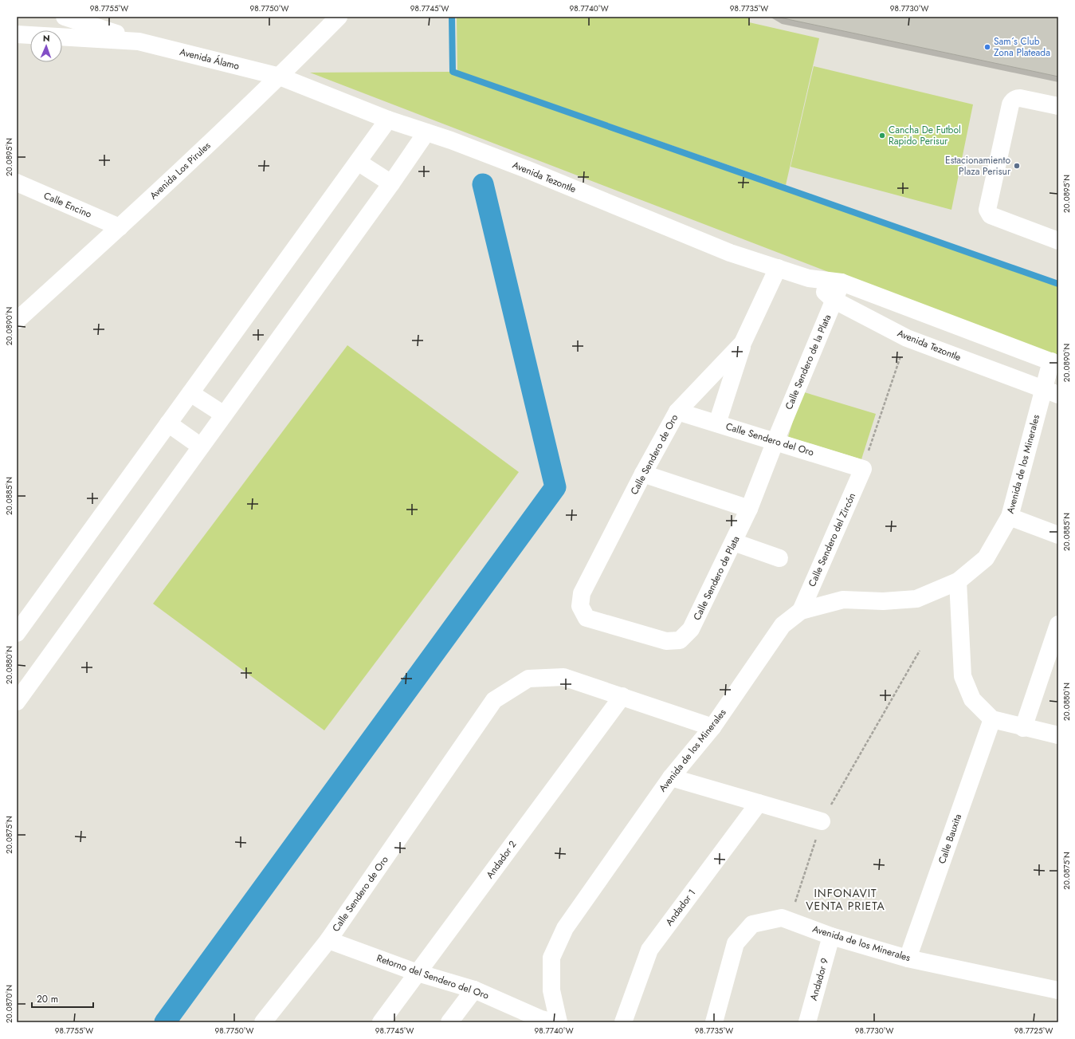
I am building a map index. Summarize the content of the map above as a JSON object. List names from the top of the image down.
{
  "streets": {
    "street": [
      "Avenida Álamo",
      "Avenida Los Pirules",
      "Avenida Tezontle",
      "Calle Encino",
      "Calle Sendero de la Plata",
      "Calle Sendero del Oro",
      "Calle Sendero de Oro",
      "Avenida de los Minerales",
      "Calle Sendero del Zircón",
      "Calle Sendero de Plata",
      "Calle Bauxita",
      "Andador 2",
      "Andador 1",
      "Retorno del Sendero del Oro",
      "Andador 9"
    ]
  },
  "crossings": [
    ["Avenida Álamo", "Avenida Los Pirules"],
    ["Avenida Álamo", "Avenida Tezontle"],
    ["Avenida Los Pirules", "Avenida Tezontle"],
    ["Avenida Los Pirules", "Calle Encino"],
    ["Avenida Tezontle", "Calle Sendero de la Plata"],
    ["Avenida Tezontle", "Calle Sendero de Oro"],
    ["Avenida Tezontle", "Avenida de los Minerales"],
    ["Calle Sendero de la Plata", "Calle Sendero del Oro"],
    ["Calle Sendero de la Plata", "Calle Sendero de Plata"],
    ["Calle Sendero del Oro", "Calle Sendero de Oro"],
    ["Calle Sendero del Oro", "Calle Sendero del Zircón"],
    ["Calle Sendero del Oro", "Calle Sendero de Plata"],
    ["Calle Sendero de Oro", "Calle Sendero de Plata"],
    ["Calle Sendero de Oro", "Andador 2"],
    ["Calle Sendero de Oro", "Retorno del Sendero del Oro"],
    ["Avenida de los Minerales", "Calle Sendero del Zircón"],
    ["Avenida de los Minerales", "Calle Bauxita"],
    ["Avenida de los Minerales", "Andador 9"],
    ["Andador 2", "Retorno del Sendero del Oro"]
  ],
  "districts": ["INFONAVIT VENTA PRIETA"],
  "places": ["Sam´s Club Zona Plateada", "Cancha De Futbol Rapido Perisur", "Estacionamiento Plaza Perisur"],
  "scale_bar": "20 m",
  "north": "top",
  "coordinates": [
    "98.7755°W",
    "98.7750°W",
    "98.7745°W",
    "98.7740°W",
    "98.7735°W",
    "98.7730°W",
    "20.0895°N",
    "20.0890°N",
    "20.0885°N",
    "20.0880°N",
    "20.0875°N",
    "20.0870°N",
    "98.7725°W"
  ]
}
